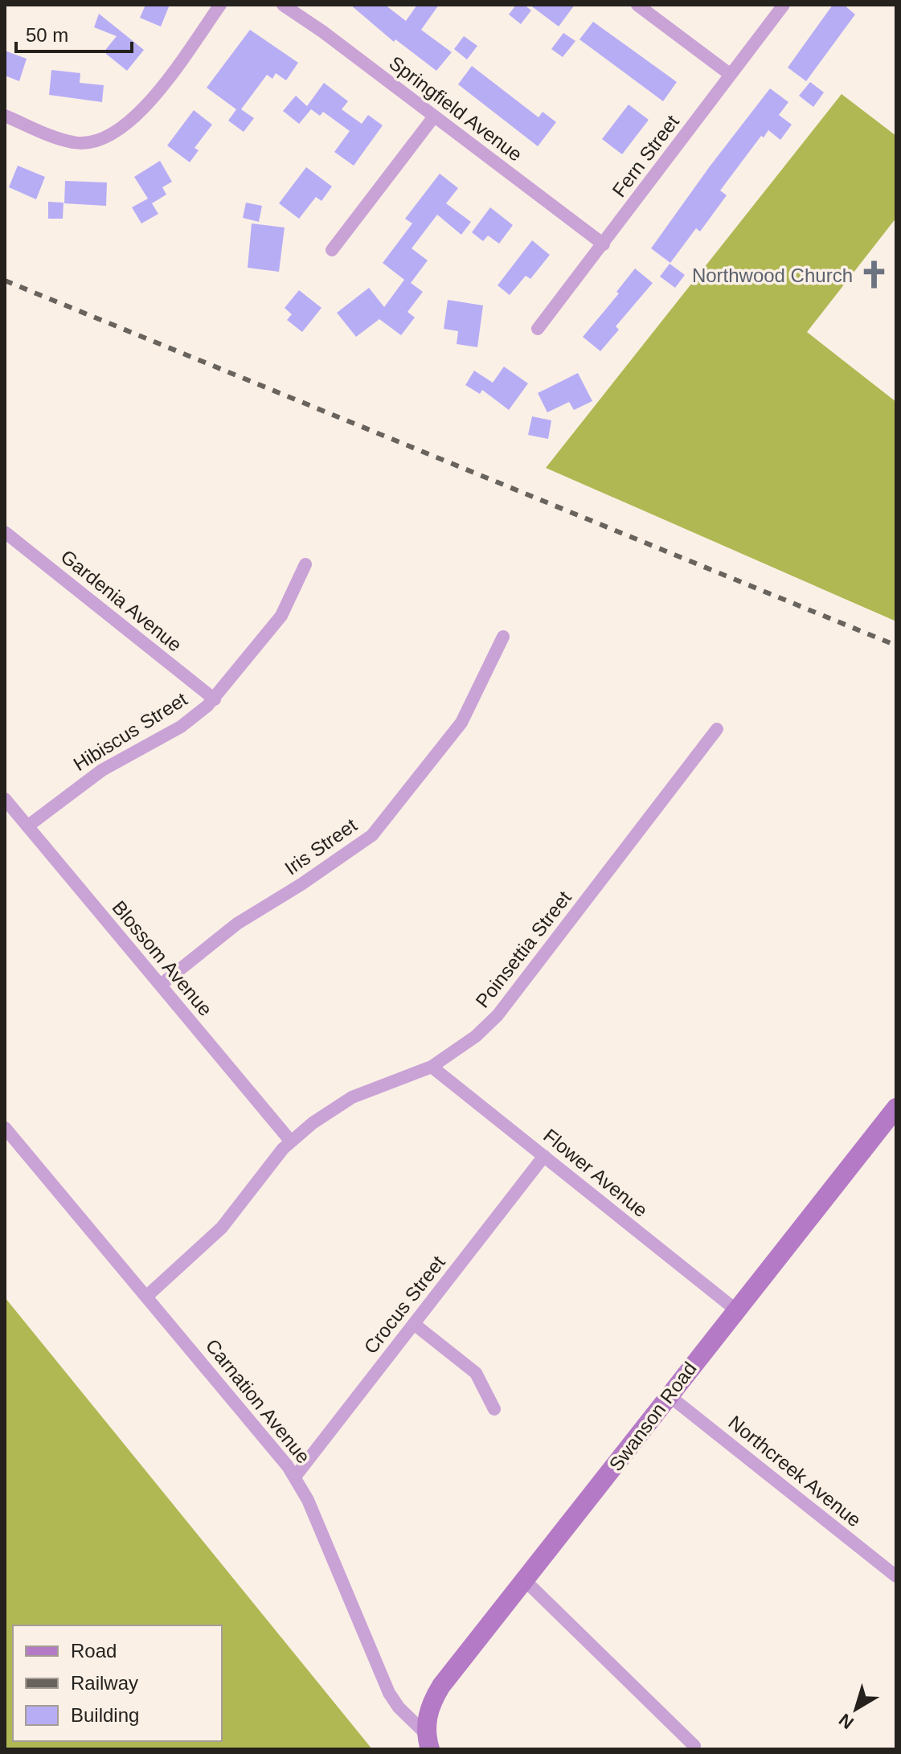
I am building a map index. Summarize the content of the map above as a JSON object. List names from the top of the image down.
{
  "streets": {
    "street": [
      "Springfield Avenue",
      "Fern Street",
      "Gardenia Avenue",
      "Hibiscus Street",
      "Iris Street",
      "Poinsettia Street",
      "Blossom Avenue",
      "Flower Avenue",
      "Crocus Street",
      "Carnation Avenue",
      "Swanson Road",
      "Northcreek Avenue"
    ]
  },
  "crossings": [
    ["Springfield Avenue", "Fern Street"],
    ["Gardenia Avenue", "Hibiscus Street"],
    ["Hibiscus Street", "Blossom Avenue"],
    ["Iris Street", "Blossom Avenue"],
    ["Poinsettia Street", "Blossom Avenue"],
    ["Poinsettia Street", "Flower Avenue"],
    ["Poinsettia Street", "Carnation Avenue"],
    ["Flower Avenue", "Crocus Street"],
    ["Flower Avenue", "Swanson Road"],
    ["Crocus Street", "Carnation Avenue"],
    ["Carnation Avenue", "Swanson Road"],
    ["Swanson Road", "Northcreek Avenue"]
  ],
  "places": {
    "church": ["Northwood Church"]
  },
  "legend": ["Road", "Railway", "Building"],
  "scale_bar": "50 m",
  "north": "bottom left"
}
